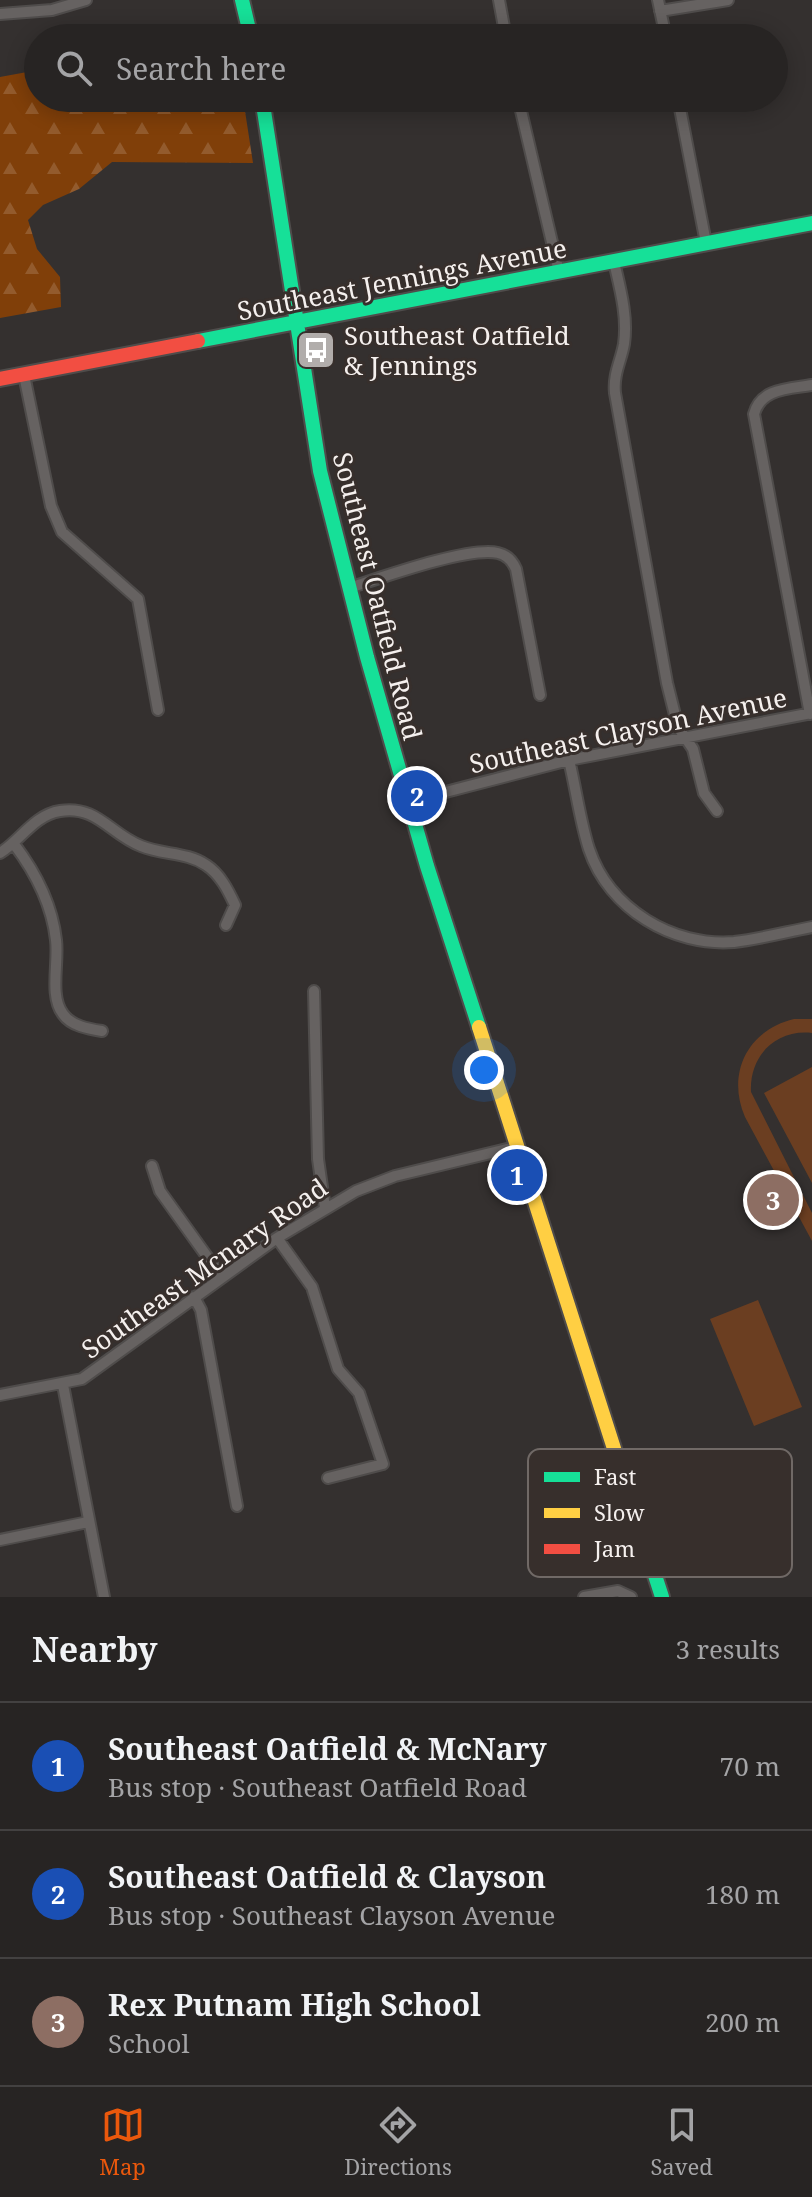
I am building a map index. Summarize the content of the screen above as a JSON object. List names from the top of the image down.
{
  "streets": {
    "main road": ["Southeast Jennings Avenue", "Southeast Oatfield Road"],
    "street": ["Southeast Clayson Avenue", "Southeast Mcnary Road"]
  },
  "crossings": [
    ["Southeast Jennings Avenue", "Southeast Oatfield Road"],
    ["Southeast Oatfield Road", "Southeast Clayson Avenue"],
    ["Southeast Oatfield Road", "Southeast Mcnary Road"]
  ],
  "places": {
    "bus stop": ["Southeast Oatfield & Jennings"]
  },
  "legend": ["Fast", "Slow", "Jam"],
  "page": {
    "search": "Search here",
    "pins": ["2", "1", "3"],
    "heading": ["Nearby", "3 results"],
    "list": [
      {
        "mark": "1",
        "name": "Southeast Oatfield & McNary",
        "note": "Bus stop · Southeast Oatfield Road",
        "value": "70 m"
      },
      {
        "mark": "2",
        "name": "Southeast Oatfield & Clayson",
        "note": "Bus stop · Southeast Clayson Avenue",
        "value": "180 m"
      },
      {
        "mark": "3",
        "name": "Rex Putnam High School",
        "note": "School",
        "value": "200 m"
      }
    ],
    "nav": ["Map", "Directions", "Saved"]
  }
}
